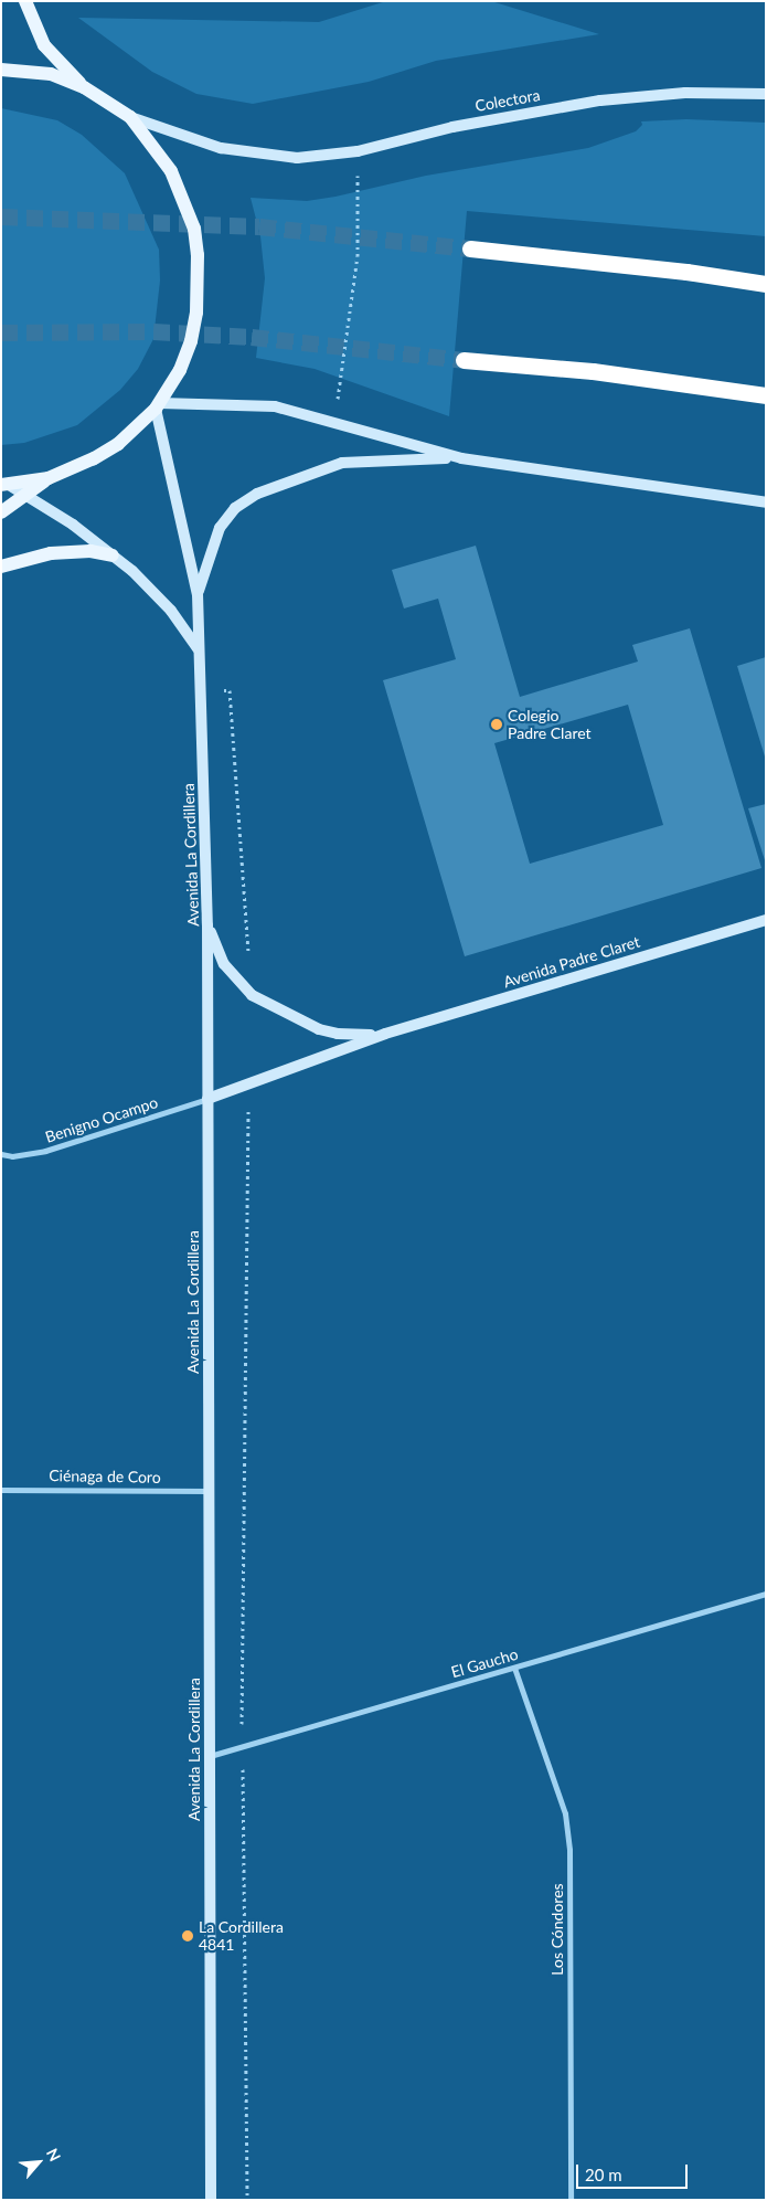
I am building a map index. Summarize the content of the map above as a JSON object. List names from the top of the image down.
{
  "streets": {
    "main road": ["Colectora", "Avenida La Cordillera", "Avenida Padre Claret"],
    "street": [
      "Benigno Ocampo",
      "Ciénaga de Coro",
      "El Gaucho",
      "Los Cóndores"
    ]
  },
  "crossings": [
    ["Avenida La Cordillera", "Avenida Padre Claret"],
    ["Avenida La Cordillera", "Benigno Ocampo"],
    ["Avenida La Cordillera", "Ciénaga de Coro"],
    ["Avenida La Cordillera", "El Gaucho"],
    ["Avenida Padre Claret", "Benigno Ocampo"],
    ["El Gaucho", "Los Cóndores"]
  ],
  "places": ["Colegio Padre Claret", "La Cordillera 4841"],
  "scale_bar": "20 m",
  "north": "top right"
}
